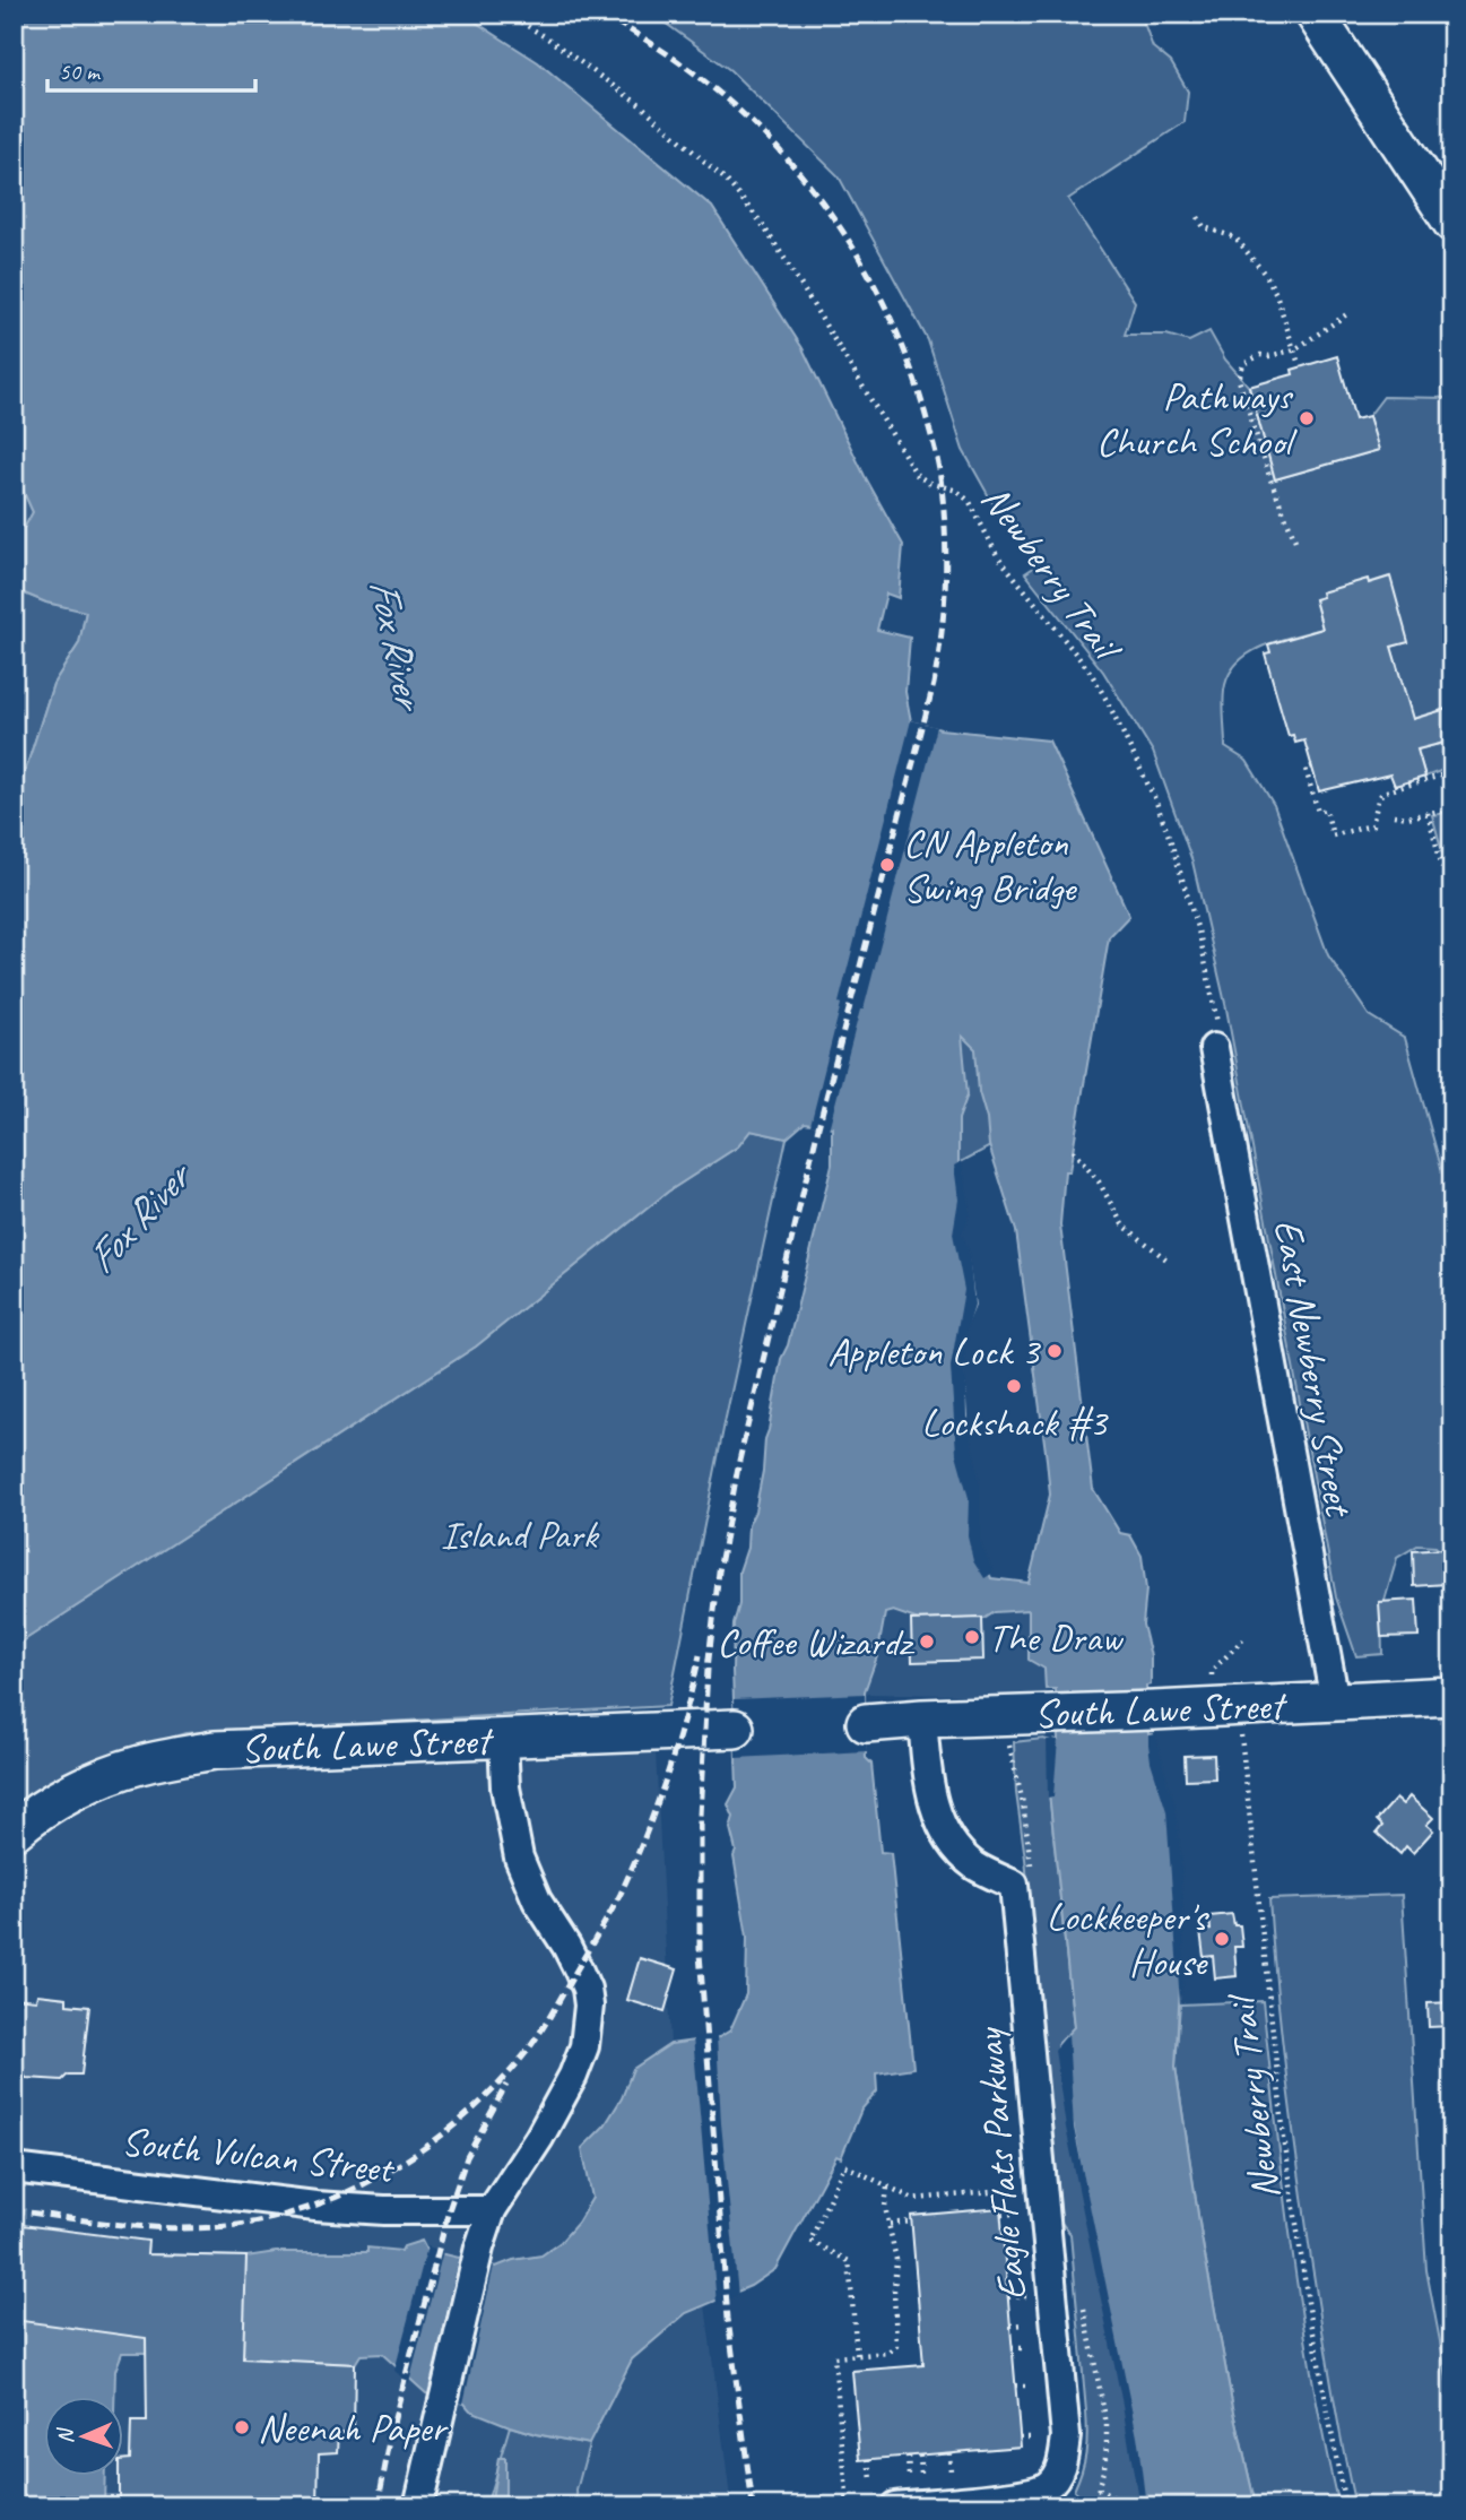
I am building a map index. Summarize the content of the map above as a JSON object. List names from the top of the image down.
{
  "streets": {
    "main road": ["South Lawe Street"],
    "street": ["East Newberry Street", "South Vulcan Street", "Eagle Flats Parkway"],
    "path": ["Newberry Trail"]
  },
  "crossings": [
    ["Newberry Trail", "East Newberry Street"],
    ["Newberry Trail", "South Lawe Street"],
    ["East Newberry Street", "South Lawe Street"],
    ["South Lawe Street", "Eagle Flats Parkway"]
  ],
  "water": ["Fox River"],
  "parks": ["Island Park"],
  "places": [
    "Pathways Church School",
    "CN Appleton Swing Bridge",
    "Appleton Lock 3",
    "Lockshack #3",
    "The Draw",
    "Coffee Wizardz",
    "Lockkeeper's House",
    "Neenah Paper"
  ],
  "scale_bar": "50 m",
  "north": "left"
}
